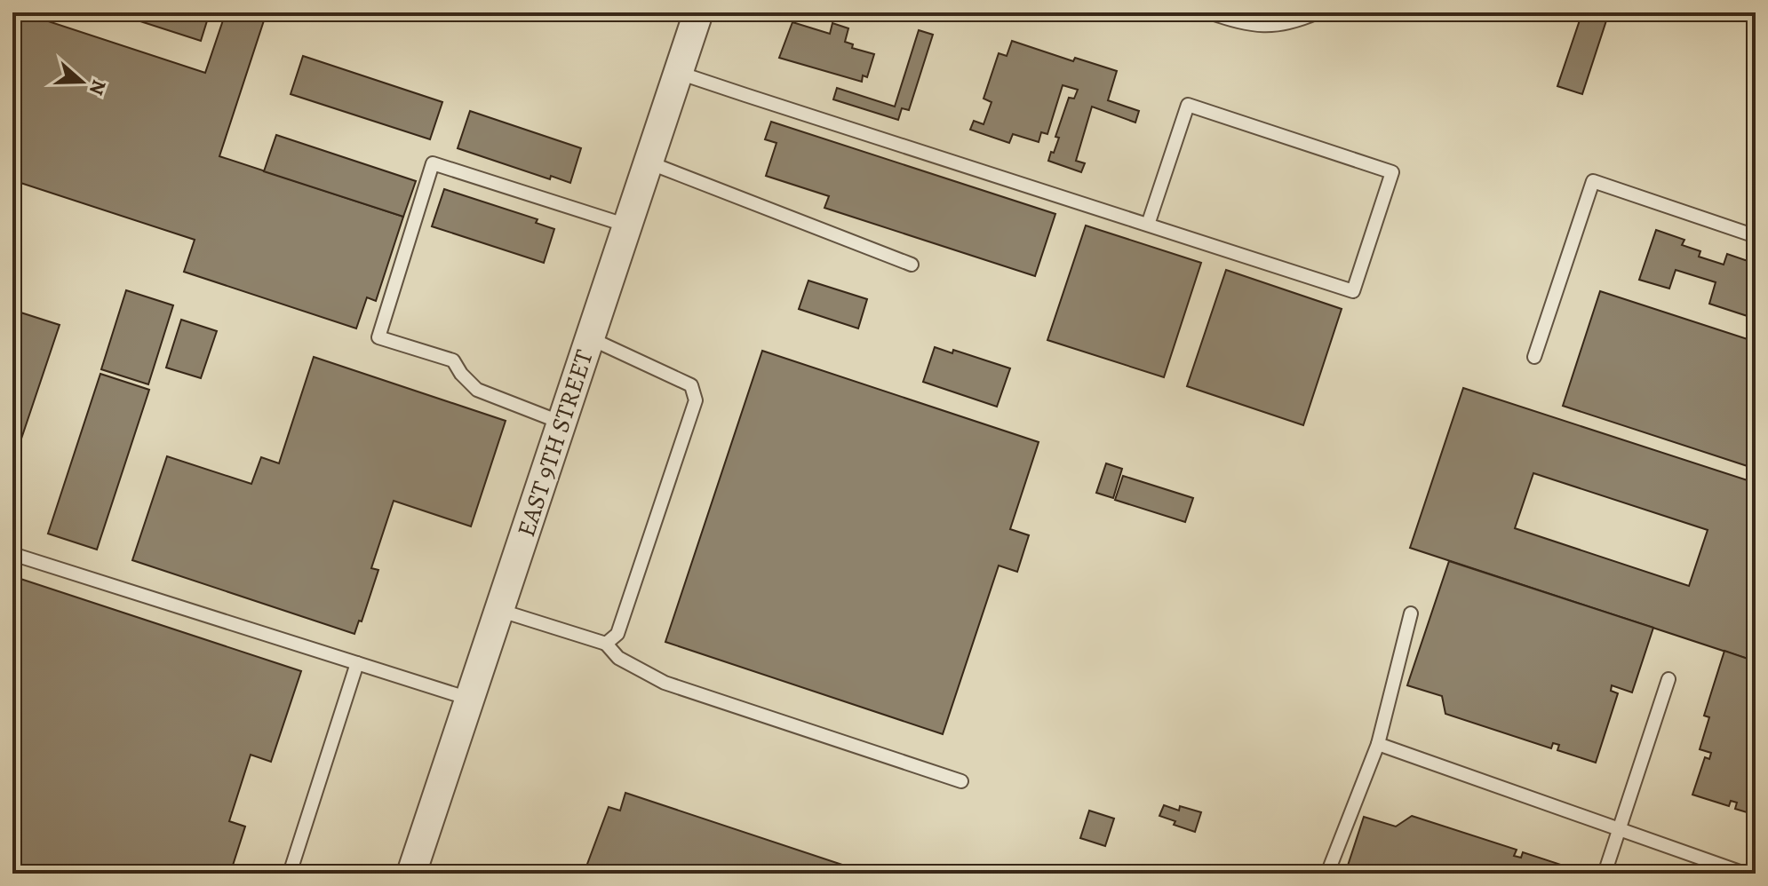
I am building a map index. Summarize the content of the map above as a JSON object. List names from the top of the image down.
{
  "streets": {
    "street": ["EAST 9TH STREET"]
  },
  "north": "right"
}
